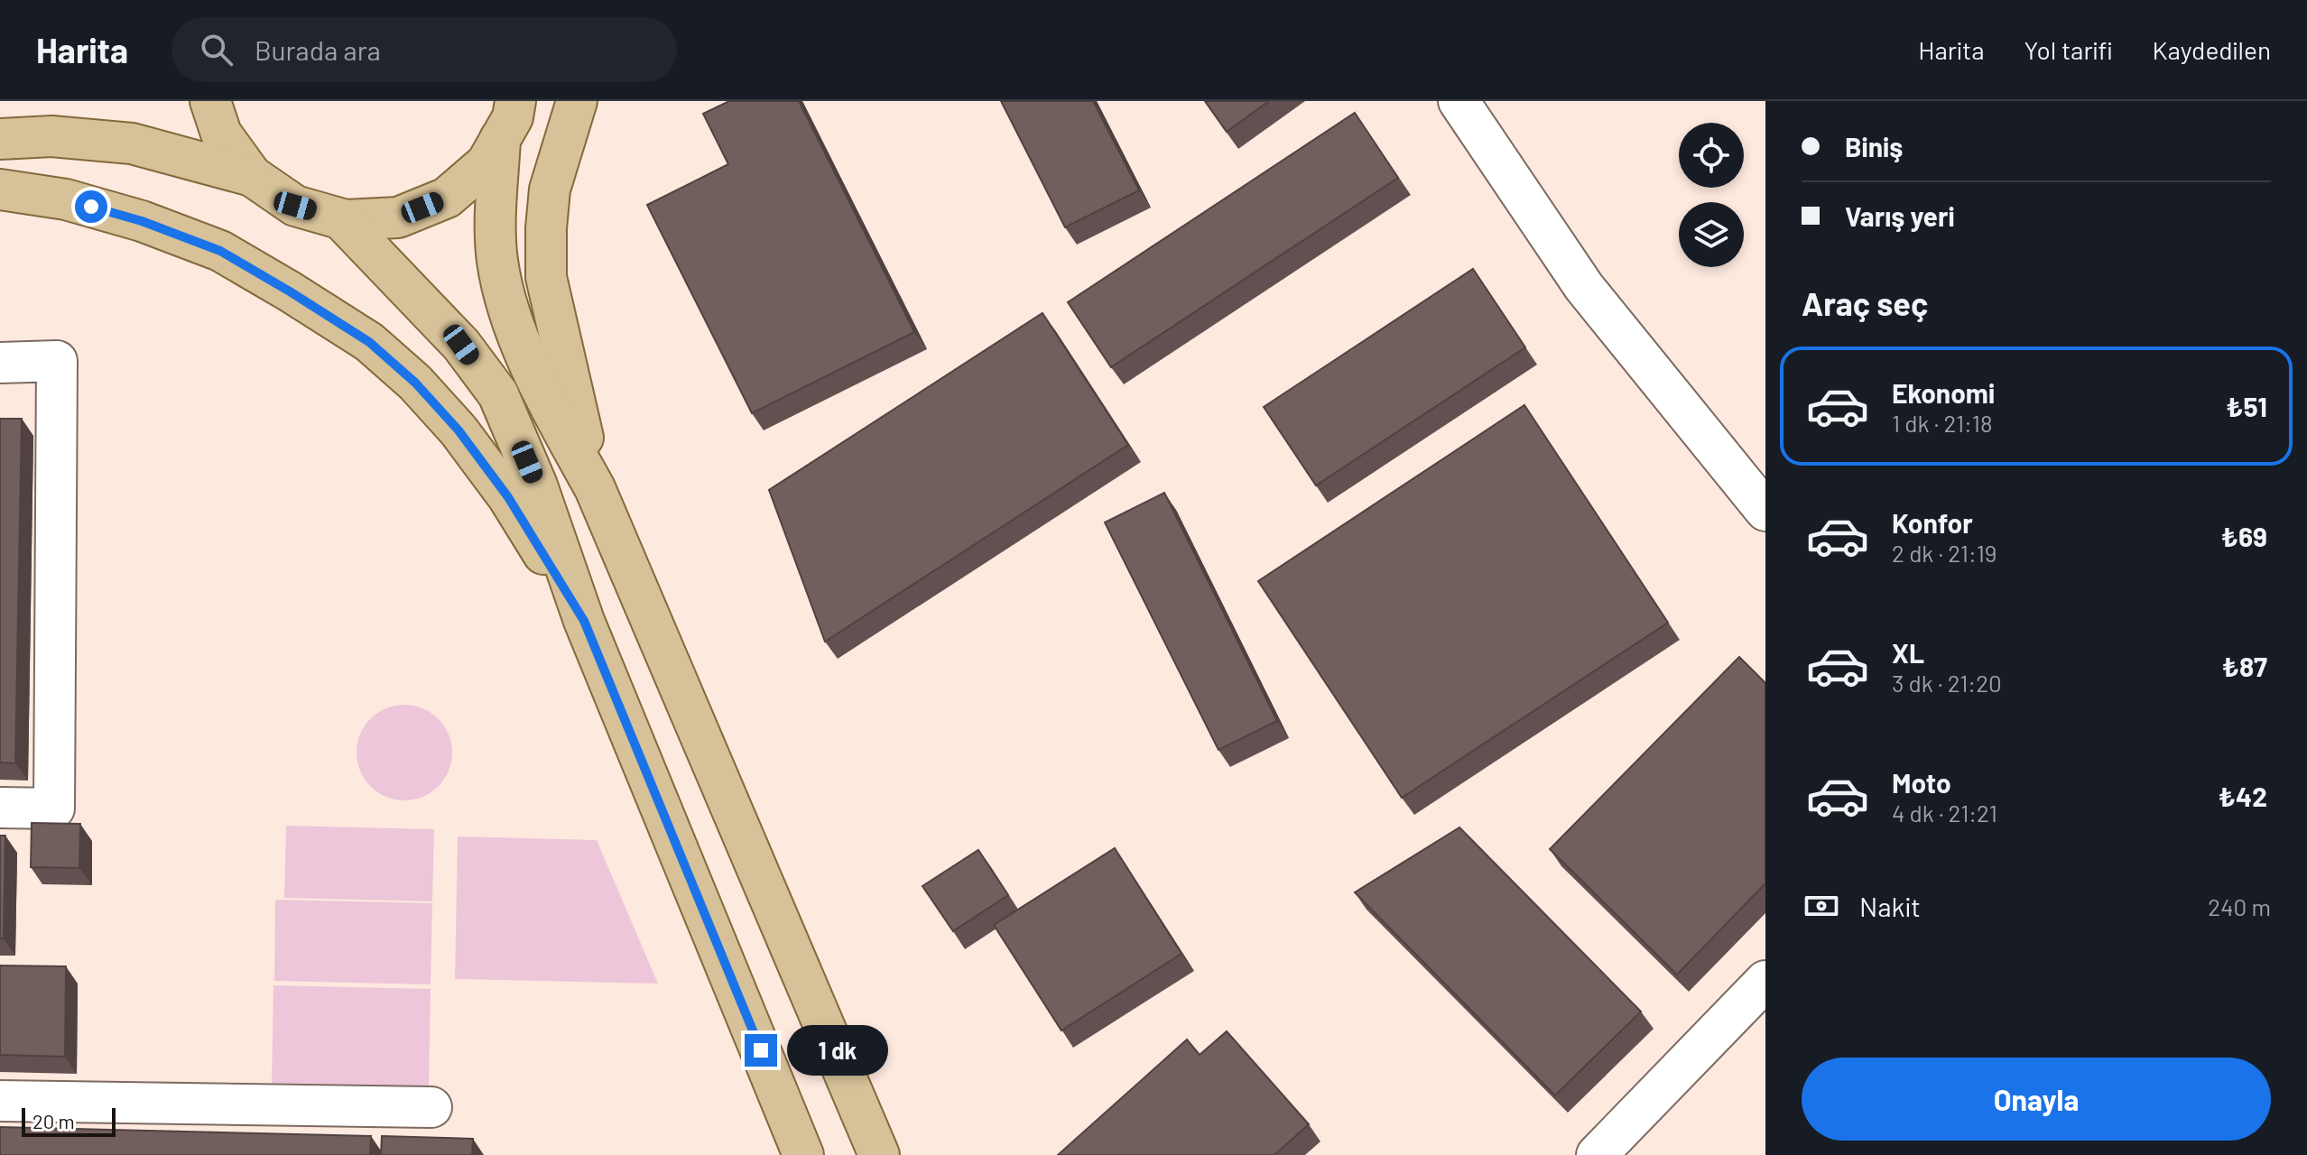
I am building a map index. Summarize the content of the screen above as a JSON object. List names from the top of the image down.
{
  "scale_bar": "20 m",
  "page": {
    "header": "Harita",
    "search": "Burada ara",
    "nav": ["Harita", "Yol tarifi", "Kaydedilen"],
    "banner": ["Biniş", "Varış yeri"],
    "heading": "Araç seç",
    "list": [
      {
        "name": "Ekonomi",
        "note": "1 dk · 21:18",
        "value": "₺51"
      },
      {
        "name": "Konfor",
        "note": "2 dk · 21:19",
        "value": "₺69"
      },
      {
        "name": "XL",
        "note": "3 dk · 21:20",
        "value": "₺87"
      },
      {
        "name": "Moto",
        "note": "4 dk · 21:21",
        "value": "₺42"
      }
    ],
    "pay": ["Nakit", "240 m"],
    "bubble": "1 dk",
    "buttons": "Onayla",
    "scale": "20 m"
  }
}
